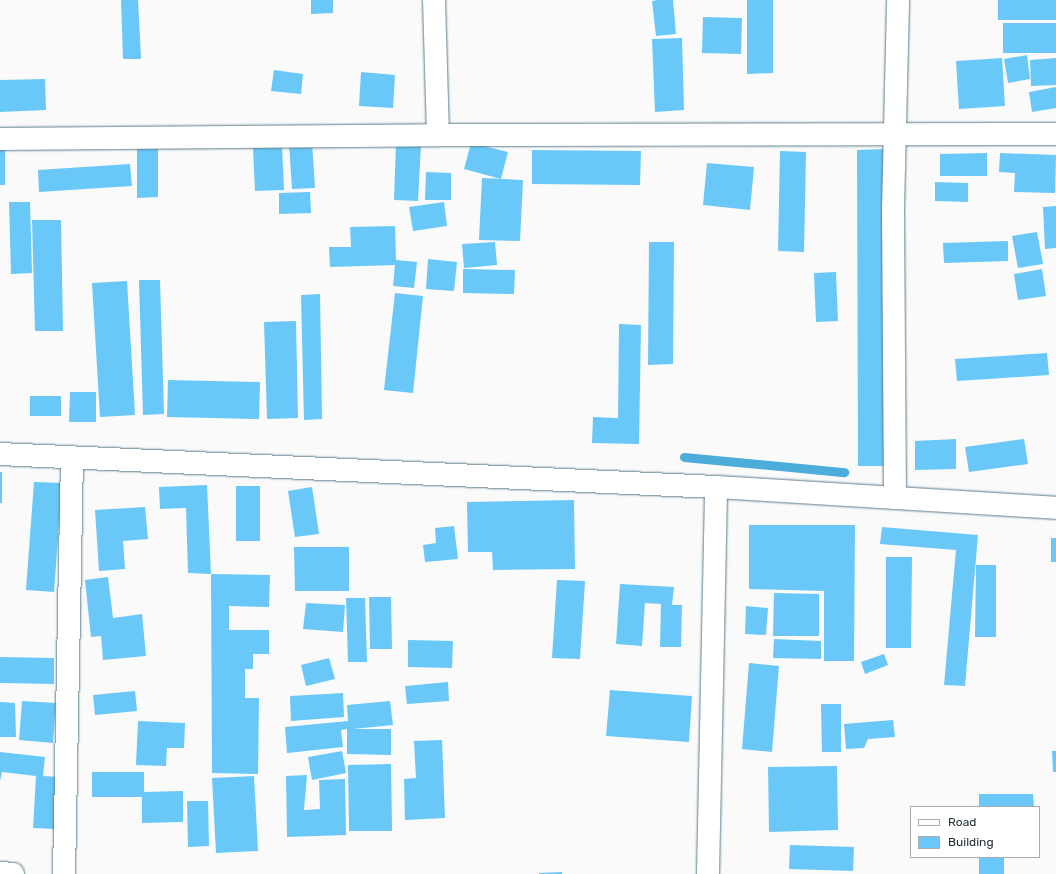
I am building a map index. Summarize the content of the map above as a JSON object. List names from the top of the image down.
{
  "legend": ["Road", "Building"]
}
